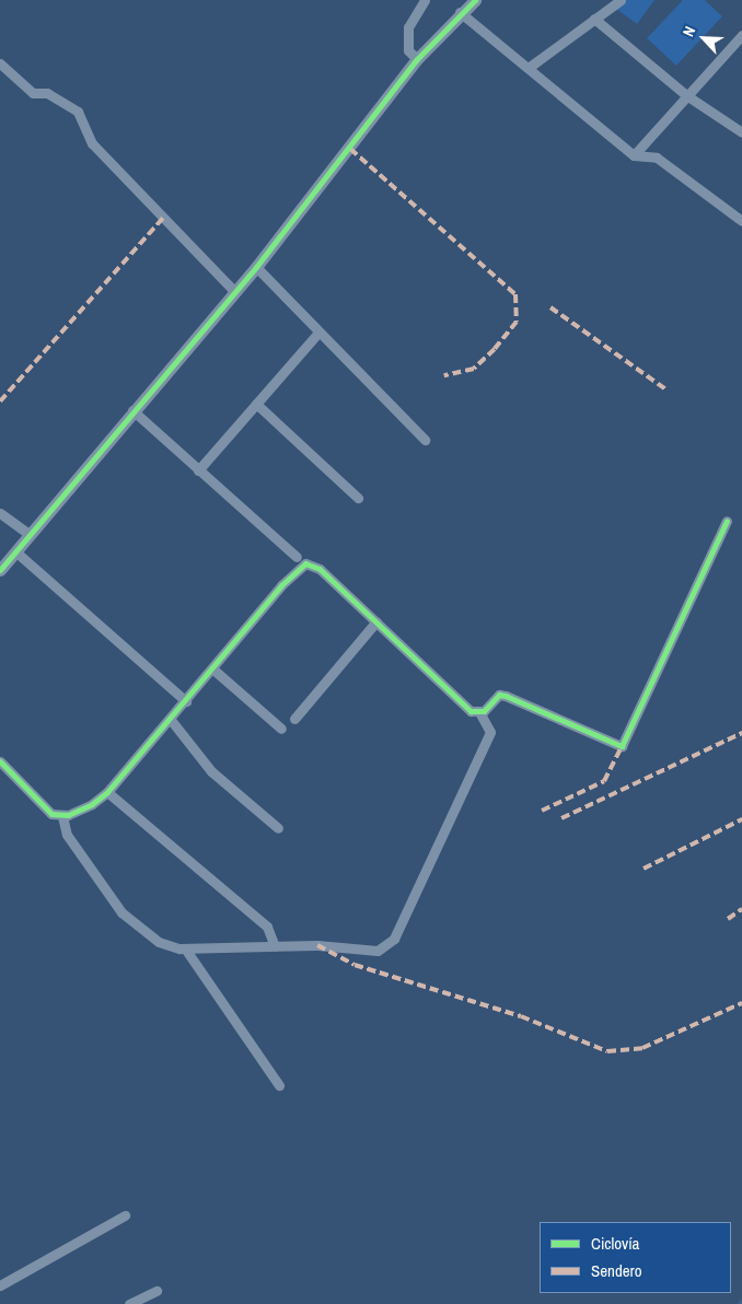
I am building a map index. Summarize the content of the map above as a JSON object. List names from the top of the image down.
{
  "legend": ["Ciclovía", "Sendero"],
  "north": "top left"
}
